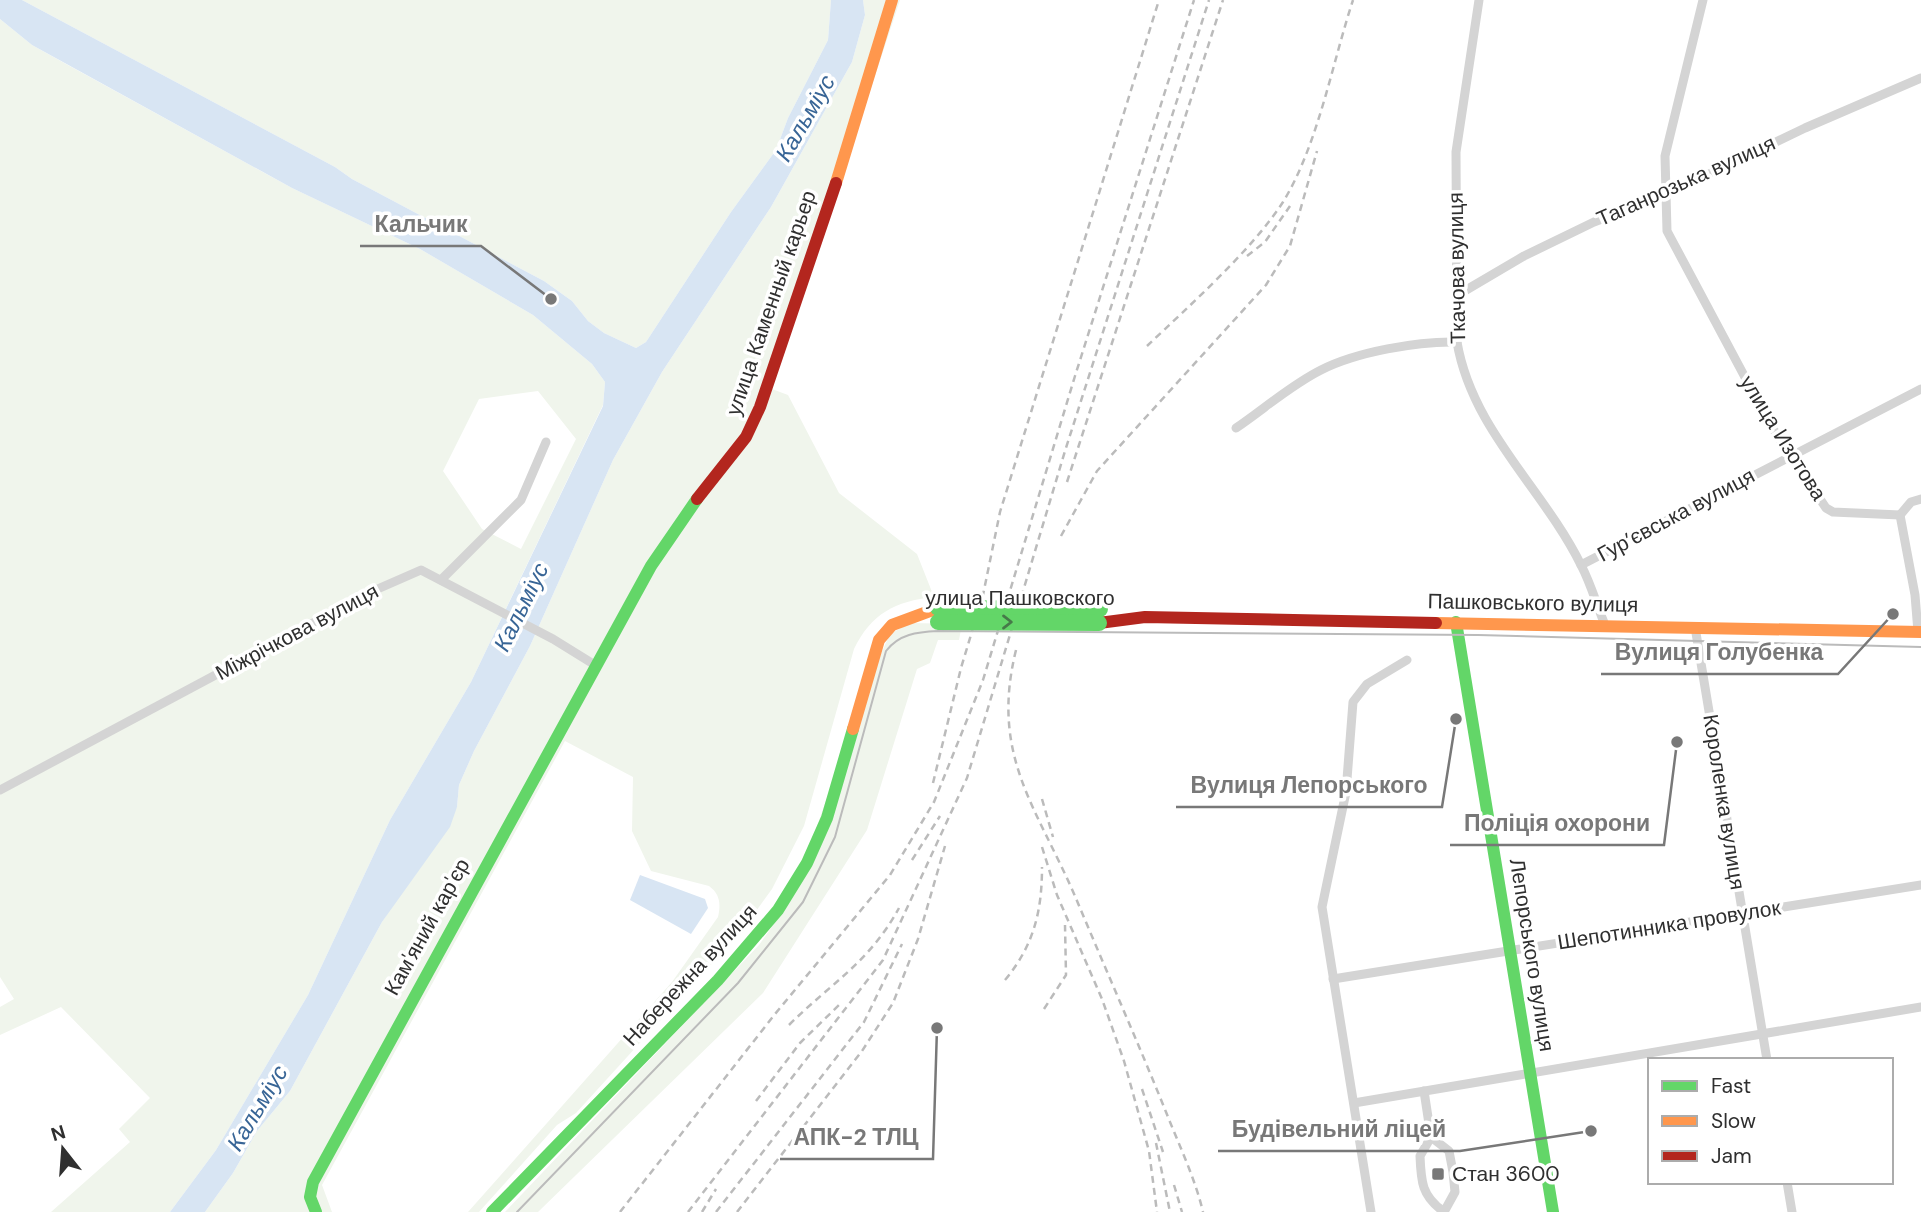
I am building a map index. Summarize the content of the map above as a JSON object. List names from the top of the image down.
{
  "streets": {
    "main road": [
      "улица Каменный карьер",
      "улица Пашковского",
      "Пашковського вулиця",
      "Кам'яний кар'єр",
      "Лепорського вулиця",
      "Набережна вулиця"
    ],
    "street": [
      "Таганрозька вулиця",
      "Ткачова вулиця",
      "улица Изотова",
      "Гур’євська вулиця",
      "Міжрічкова вулиця",
      "Короленка вулиця",
      "Шепотинника провулок"
    ]
  },
  "crossings": [
    ["Таганрозька вулиця", "Ткачова вулиця"],
    ["Таганрозька вулиця", "улица Изотова"],
    ["Ткачова вулиця", "Гур’євська вулиця"],
    ["Ткачова вулиця", "Пашковського вулиця"],
    ["улица Каменный карьер", "Кам'яний кар'єр"],
    ["улица Изотова", "Гур’євська вулиця"],
    ["улица Пашковского", "Пашковського вулиця"],
    ["улица Пашковского", "Набережна вулиця"],
    ["Пашковського вулиця", "Короленка вулиця"],
    ["Пашковського вулиця", "Лепорського вулиця"],
    ["Короленка вулиця", "Шепотинника провулок"],
    ["Шепотинника провулок", "Лепорського вулиця"]
  ],
  "water": ["Кальміус"],
  "places": {
    "other": [
      "Кальчик",
      "Вулиця Голубенка",
      "Вулиця Лепорського",
      "Поліція охорони",
      "АПК-2 ТЛЦ",
      "Будівельний ліцей"
    ],
    "transit": ["Стан 3600"]
  },
  "legend": ["Fast", "Slow", "Jam"],
  "north": "top"
}
